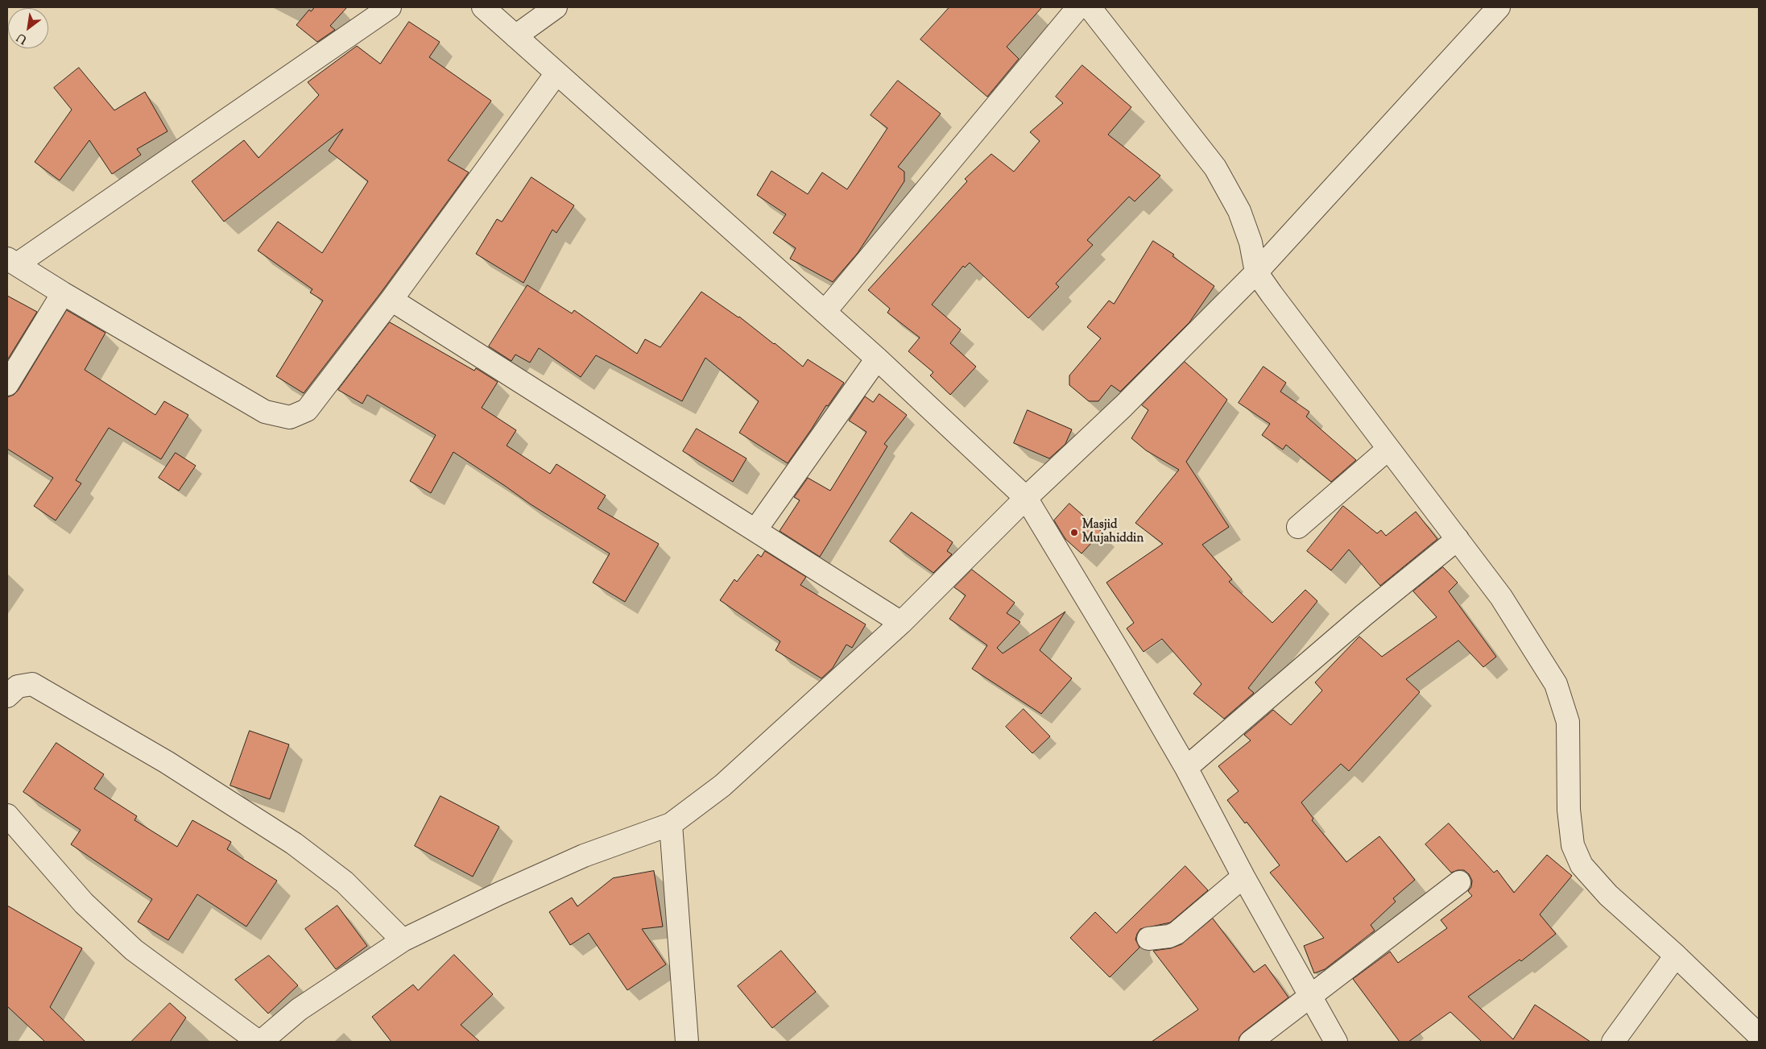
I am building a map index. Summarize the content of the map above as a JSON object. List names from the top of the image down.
{
  "places": ["Masjid Mujahiddin"],
  "north": "bottom left"
}
